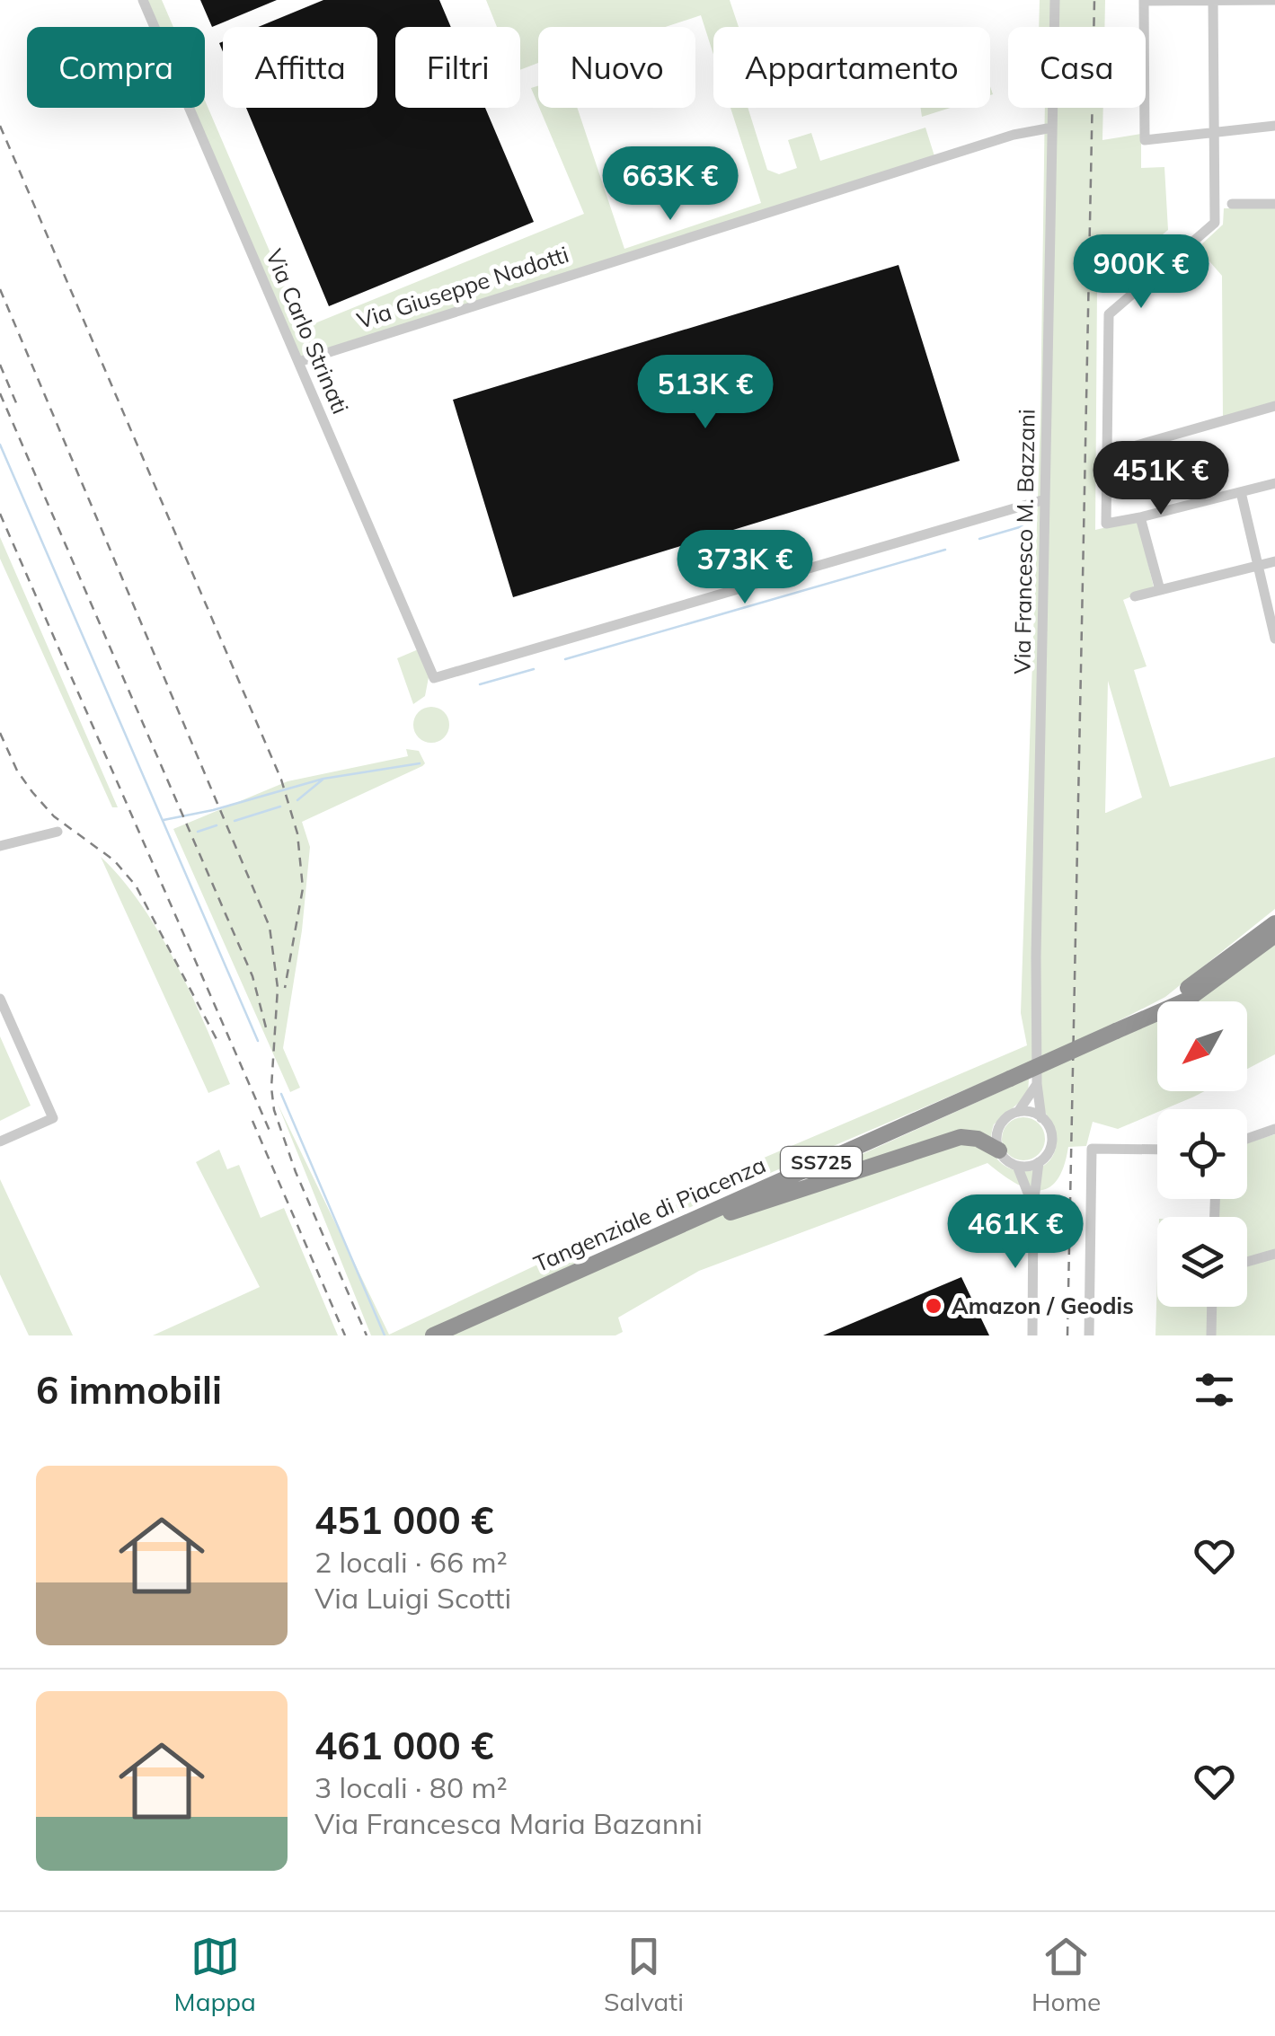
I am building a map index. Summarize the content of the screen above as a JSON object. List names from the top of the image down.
{
  "streets": {
    "highway": ["SS725", "Tangenziale di Piacenza"],
    "street": ["Via Giuseppe Nadotti", "Via Carlo Strinati", "Via Francesco M. Bazzani"]
  },
  "crossings": [
    ["Via Giuseppe Nadotti", "Via Carlo Strinati"],
    ["Via Giuseppe Nadotti", "Via Francesco M. Bazzani"],
    ["Via Carlo Strinati", "Via Francesco M. Bazzani"]
  ],
  "places": ["Amazon / Geodis"],
  "north": "bottom left",
  "page": {
    "chip": [
      "Compra",
      "Affitta",
      "Filtri",
      "Nuovo",
      "Appartamento",
      "Casa"
    ],
    "price": [
      "663K €",
      "900K €",
      "513K €",
      "451K €",
      "373K €",
      "461K €"
    ],
    "heading": "6 immobili",
    "list": [
      {
        "name": "451 000 €",
        "note": "2 locali · 66 m² · Via Luigi Scotti"
      },
      {
        "name": "461 000 €",
        "note": "3 locali · 80 m² · Via Francesca Maria Bazanni"
      }
    ],
    "tabs": ["Mappa", "Salvati", "Home"]
  }
}
